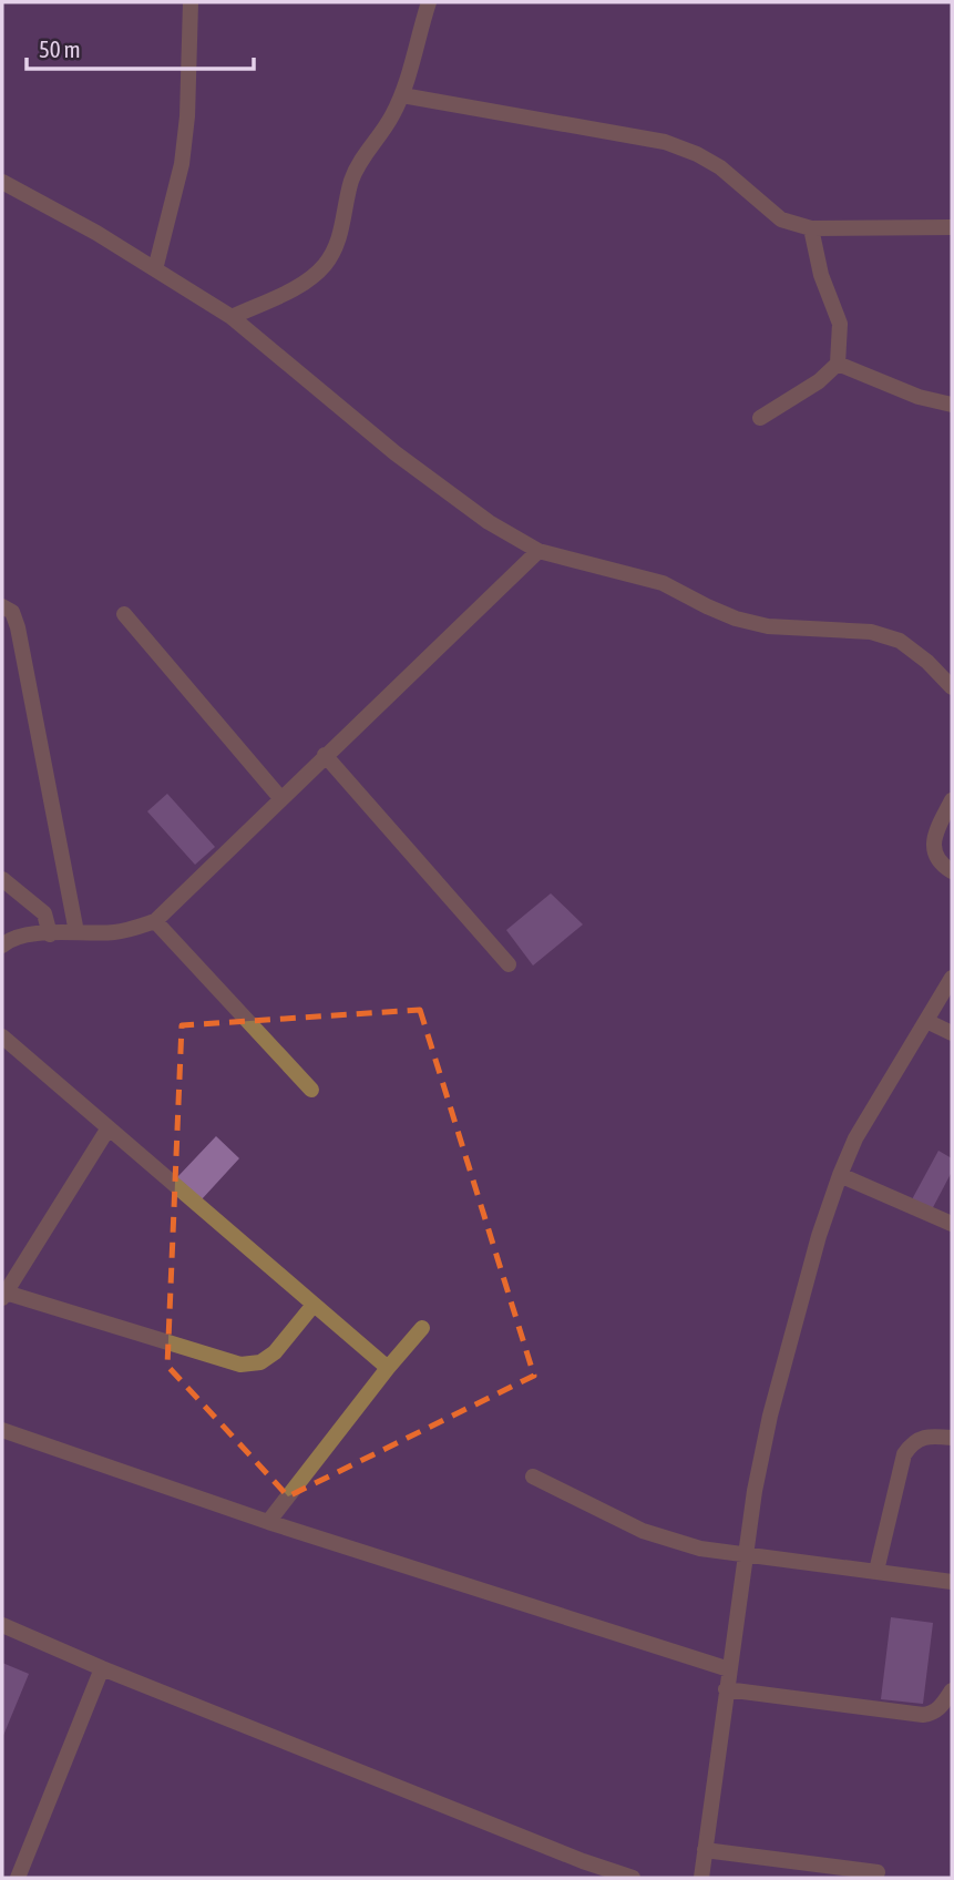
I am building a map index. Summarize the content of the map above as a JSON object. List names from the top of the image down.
{
  "scale_bar": "50 m"
}
